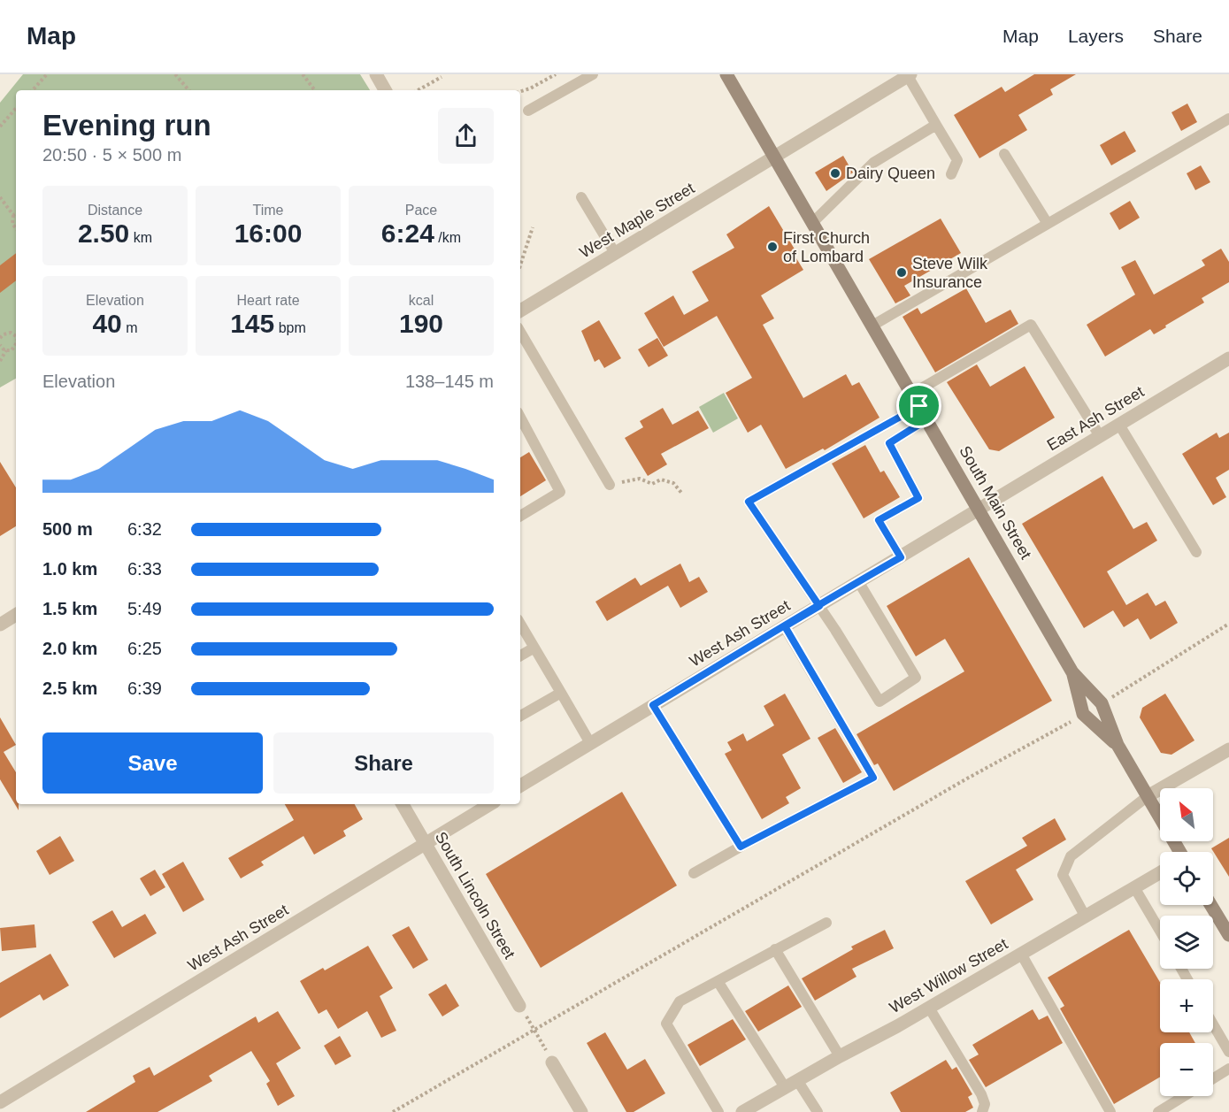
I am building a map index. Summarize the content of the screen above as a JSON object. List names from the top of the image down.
{
  "streets": {
    "main road": ["South Main Street"],
    "street": [
      "West Maple Street",
      "East Ash Street",
      "West Ash Street",
      "South Lincoln Street",
      "West Willow Street"
    ]
  },
  "crossings": [
    ["West Maple Street", "South Main Street"],
    ["East Ash Street", "South Main Street"],
    ["East Ash Street", "West Ash Street"],
    ["South Main Street", "West Ash Street"],
    ["West Ash Street", "South Lincoln Street"]
  ],
  "places": ["Dairy Queen", "First Church of Lombard", "Steve Wilk Insurance"],
  "north": "top left",
  "page": {
    "header": "Map",
    "nav": ["Map", "Layers", "Share"],
    "heading": ["Evening run", "20:50 · 5 × 500 m"],
    "stats": [
      ["Distance", "2.50 km"],
      ["Time", "16:00"],
      ["Pace", "6:24 /km"],
      ["Elevation", "40 m"],
      ["Heart rate", "145 bpm"],
      ["kcal", "190"]
    ],
    "chart": ["Elevation", "138–145 m"],
    "list": [
      {
        "name": "500 m",
        "note": "6:32"
      },
      {
        "name": "1.0 km",
        "note": "6:33"
      },
      {
        "name": "1.5 km",
        "note": "5:49"
      },
      {
        "name": "2.0 km",
        "note": "6:25"
      },
      {
        "name": "2.5 km",
        "note": "6:39"
      }
    ],
    "buttons": ["Save", "Share"],
    "map_buttons": ["+", "−"]
  }
}
